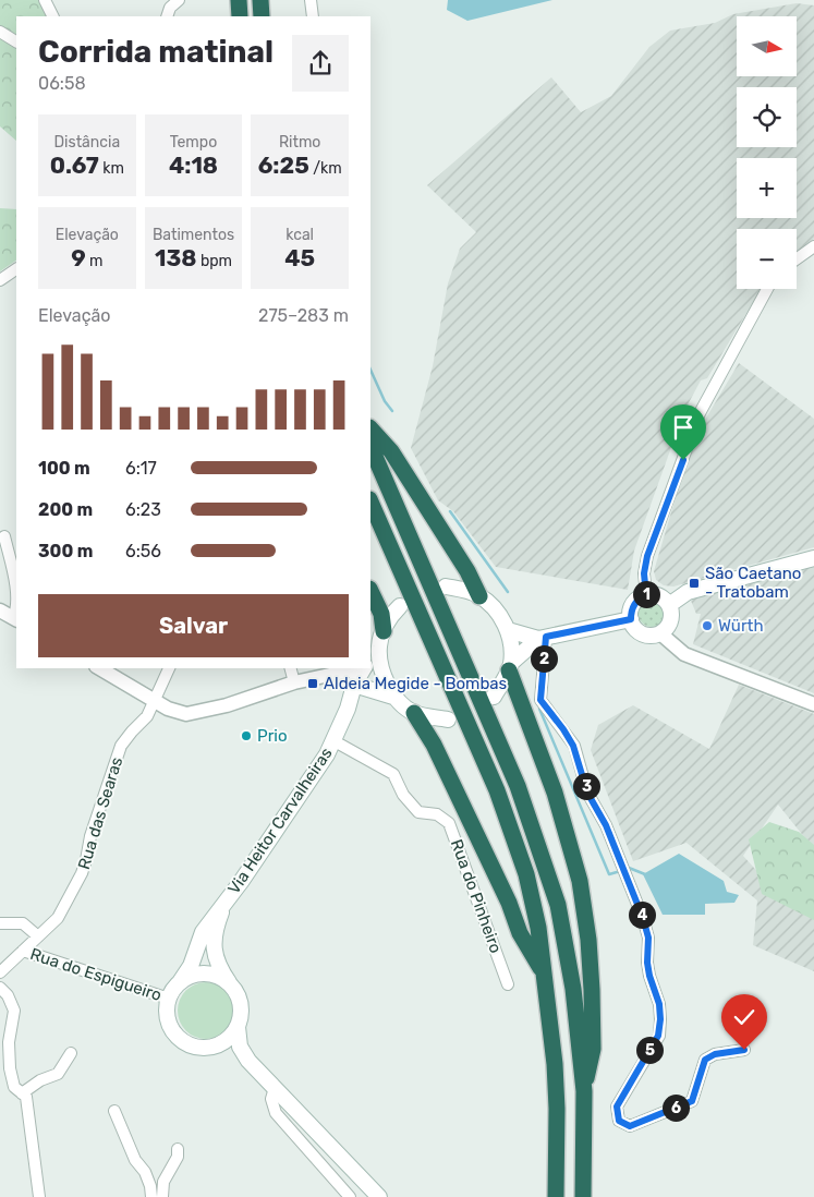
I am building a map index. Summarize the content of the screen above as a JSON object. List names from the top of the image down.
{
  "streets": {
    "main road": ["Via Heitor Carvalheiras"],
    "street": ["Rua das Searas", "Rua do Pinheiro", "Rua do Espigueiro"]
  },
  "crossings": [
    ["Rua das Searas", "Rua do Espigueiro"],
    ["Via Heitor Carvalheiras", "Rua do Pinheiro"],
    ["Via Heitor Carvalheiras", "Rua do Espigueiro"]
  ],
  "places": {
    "transit": ["São Caetano - Tratobam", "Aldeia Megide - Bombas"],
    "other": ["Würth", "Prio"]
  },
  "north": "right",
  "page": {
    "map_buttons": ["+", "−"],
    "heading": ["Corrida matinal", "06:58"],
    "stats": [
      ["Distância", "0.67 km"],
      ["Tempo", "4:18"],
      ["Ritmo", "6:25 /km"],
      ["Elevação", "9 m"],
      ["Batimentos", "138 bpm"],
      ["kcal", "45"]
    ],
    "chart": ["Elevação", "275–283 m"],
    "list": [
      {
        "name": "100 m",
        "note": "6:17"
      },
      {
        "name": "200 m",
        "note": "6:23"
      },
      {
        "name": "300 m",
        "note": "6:56"
      }
    ],
    "pins": [
      "1",
      "2",
      "3",
      "4",
      "5",
      "6"
    ],
    "buttons": "Salvar"
  }
}
